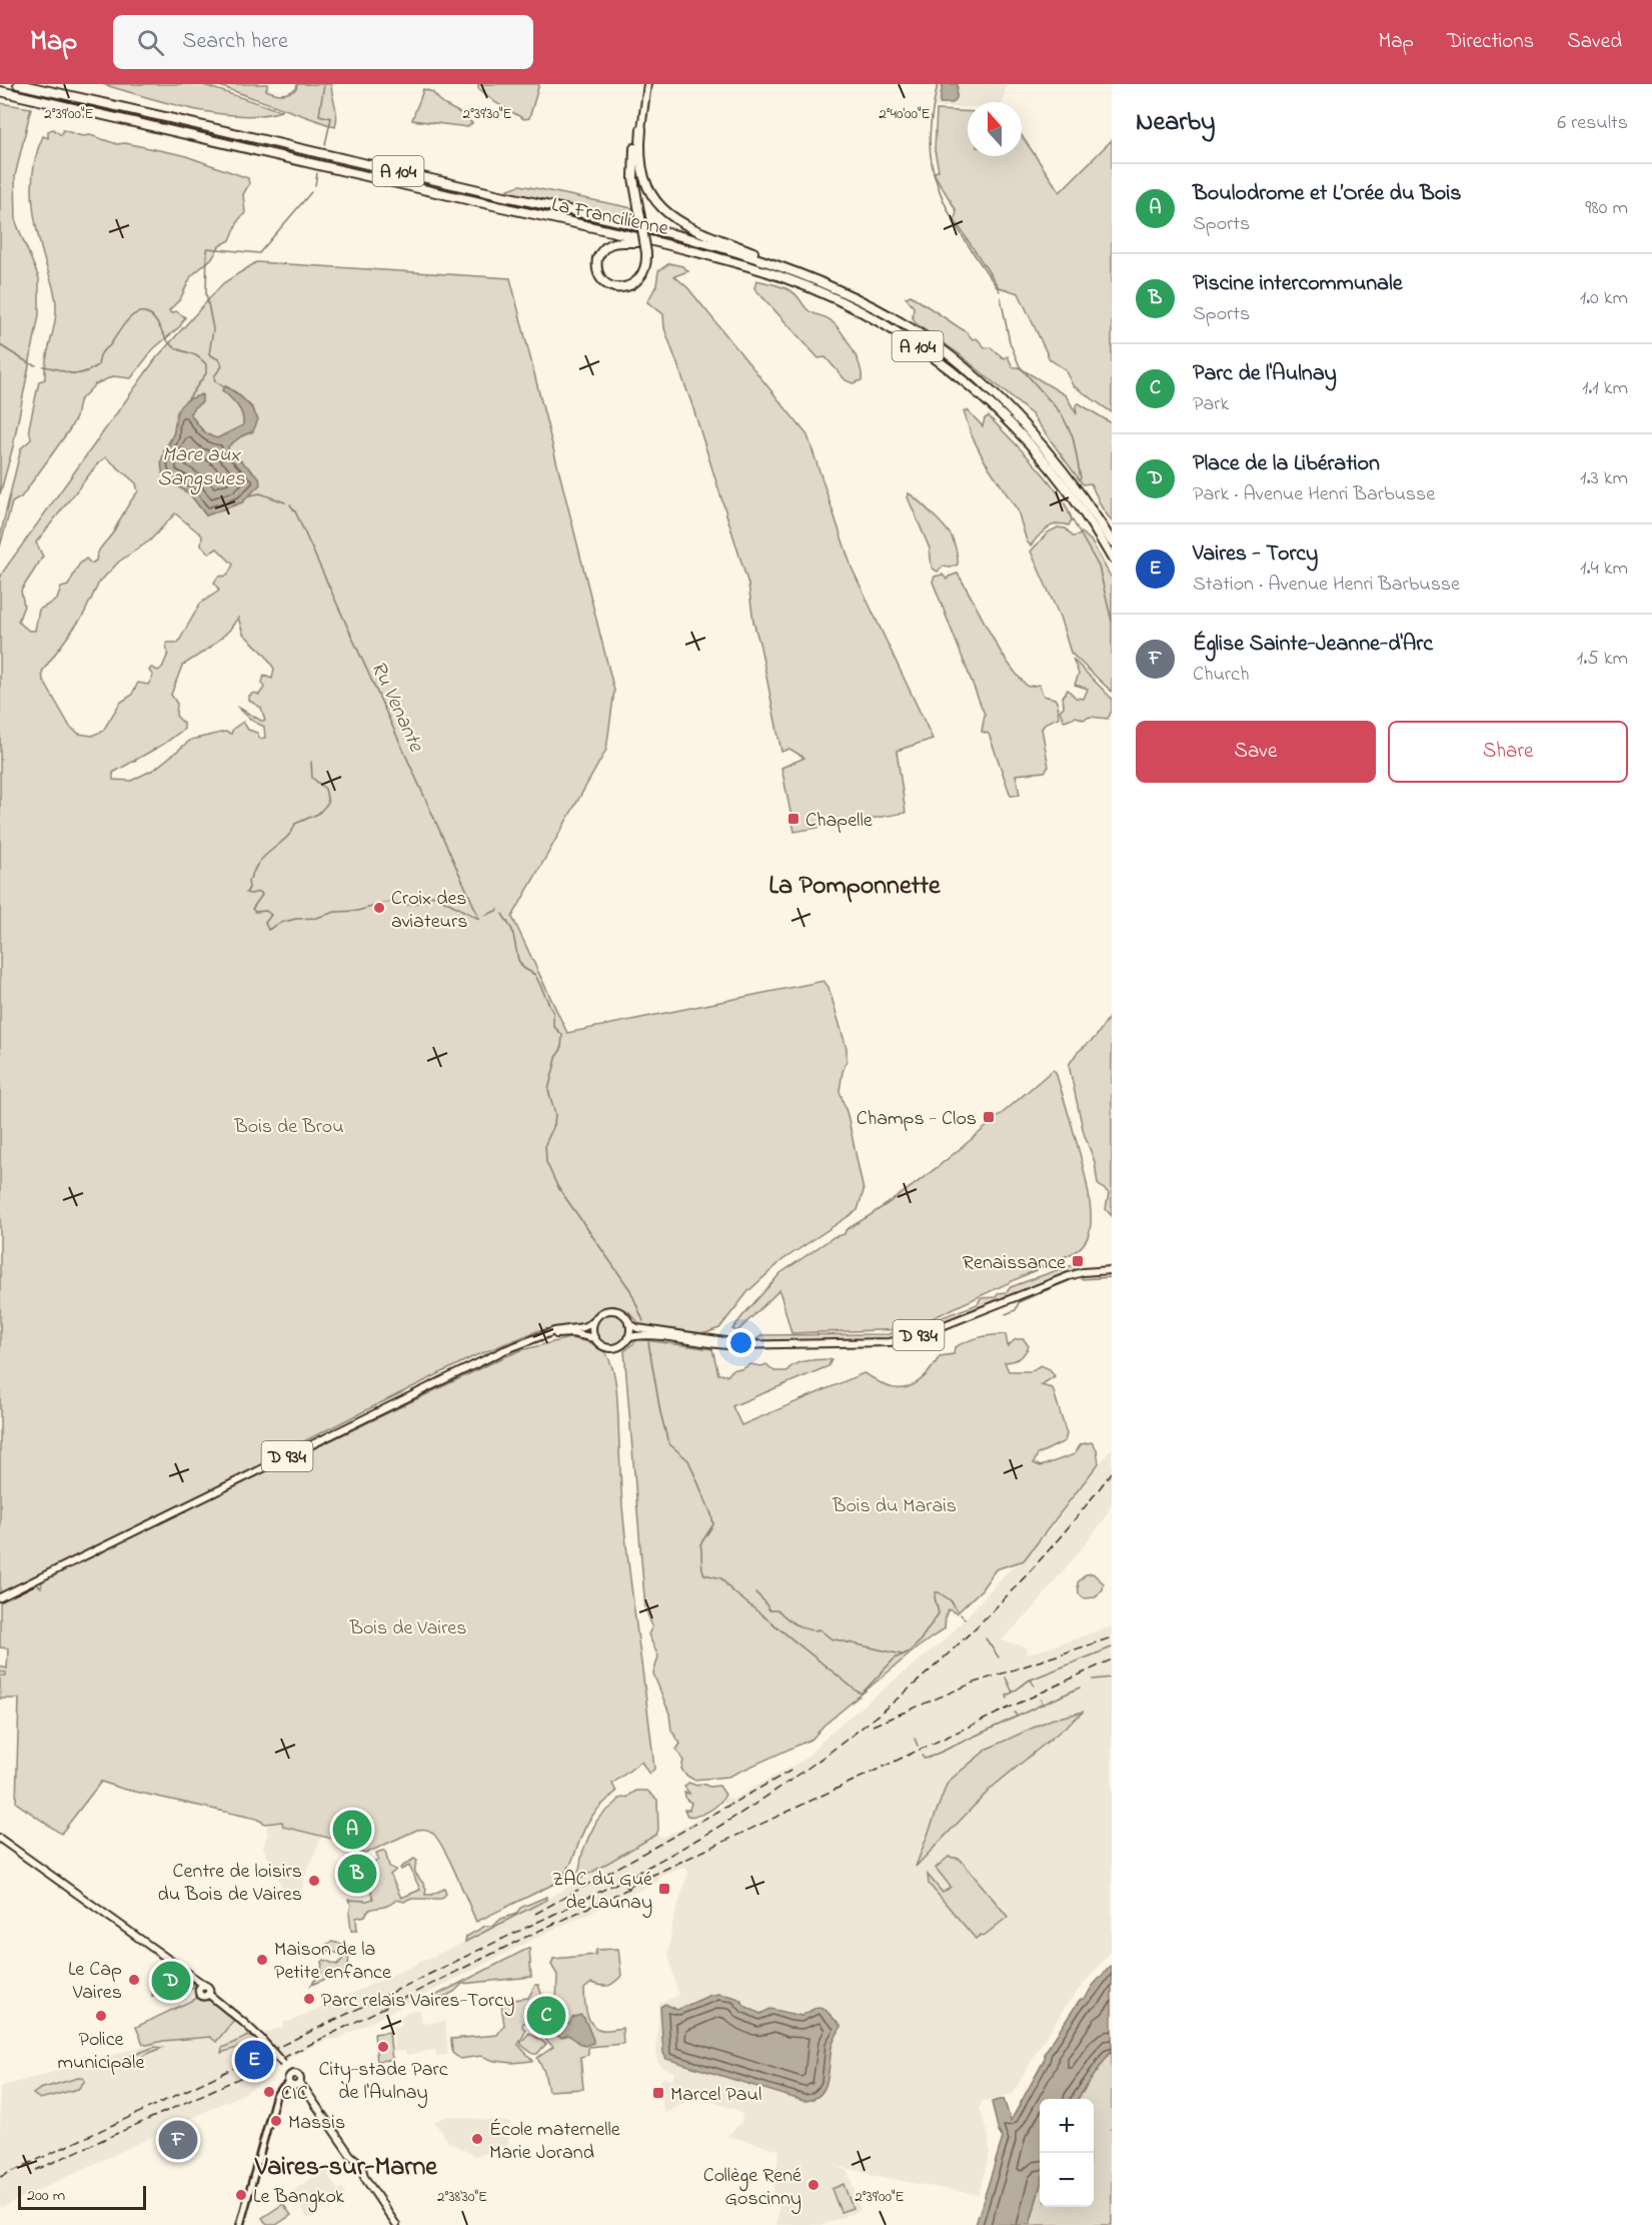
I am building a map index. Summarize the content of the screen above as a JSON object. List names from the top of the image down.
{
  "streets": {
    "highway": ["A 104", "La Francilienne"],
    "main road": ["D 934"]
  },
  "districts": ["La Pomponnette", "Vaires-sur-Marne"],
  "water": ["Mare aux Sangsues", "Ru Venante"],
  "parks": ["Bois de Brou", "Bois du Marais", "Bois de Vaires"],
  "places": {
    "transit": [
      "Chapelle",
      "Champs - Clos",
      "Renaissance",
      "ZAC du Gué de Launay",
      "Marcel Paul"
    ],
    "other": [
      "Croix des aviateurs",
      "Centre de loisirs du Bois de Vaires",
      "Maison de la Petite enfance",
      "Le Cap Vaires",
      "Parc relais Vaires-Torcy",
      "Police municipale",
      "City-stade Parc de l'Aulnay",
      "CIC",
      "Massis",
      "École maternelle Marie Jorand",
      "Collège René Goscinny",
      "Le Bangkok"
    ]
  },
  "scale_bar": "200 m",
  "north": "top",
  "page": {
    "header": "Map",
    "search": "Search here",
    "nav": ["Map", "Directions", "Saved"],
    "heading": ["Nearby", "6 results"],
    "list": [
      {
        "mark": "A",
        "name": "Boulodrome et L’Orée du Bois",
        "note": "Sports",
        "value": "980 m"
      },
      {
        "mark": "B",
        "name": "Piscine intercommunale",
        "note": "Sports",
        "value": "1.0 km"
      },
      {
        "mark": "C",
        "name": "Parc de l'Aulnay",
        "note": "Park",
        "value": "1.1 km"
      },
      {
        "mark": "D",
        "name": "Place de la Libération",
        "note": "Park · Avenue Henri Barbusse",
        "value": "1.3 km"
      },
      {
        "mark": "E",
        "name": "Vaires - Torcy",
        "note": "Station · Avenue Henri Barbusse",
        "value": "1.4 km"
      },
      {
        "mark": "F",
        "name": "Église Sainte-Jeanne-d'Arc",
        "note": "Church",
        "value": "1.5 km"
      }
    ],
    "buttons": ["Save", "Share"],
    "pins": [
      "A",
      "B",
      "D",
      "C",
      "E",
      "F"
    ],
    "map_buttons": ["+", "−"],
    "scale": "200 m"
  },
  "coordinates": [
    "2°39'00\"E",
    "2°39'30\"E",
    "2°40'00\"E",
    "2°38'30\"E"
  ]
}
